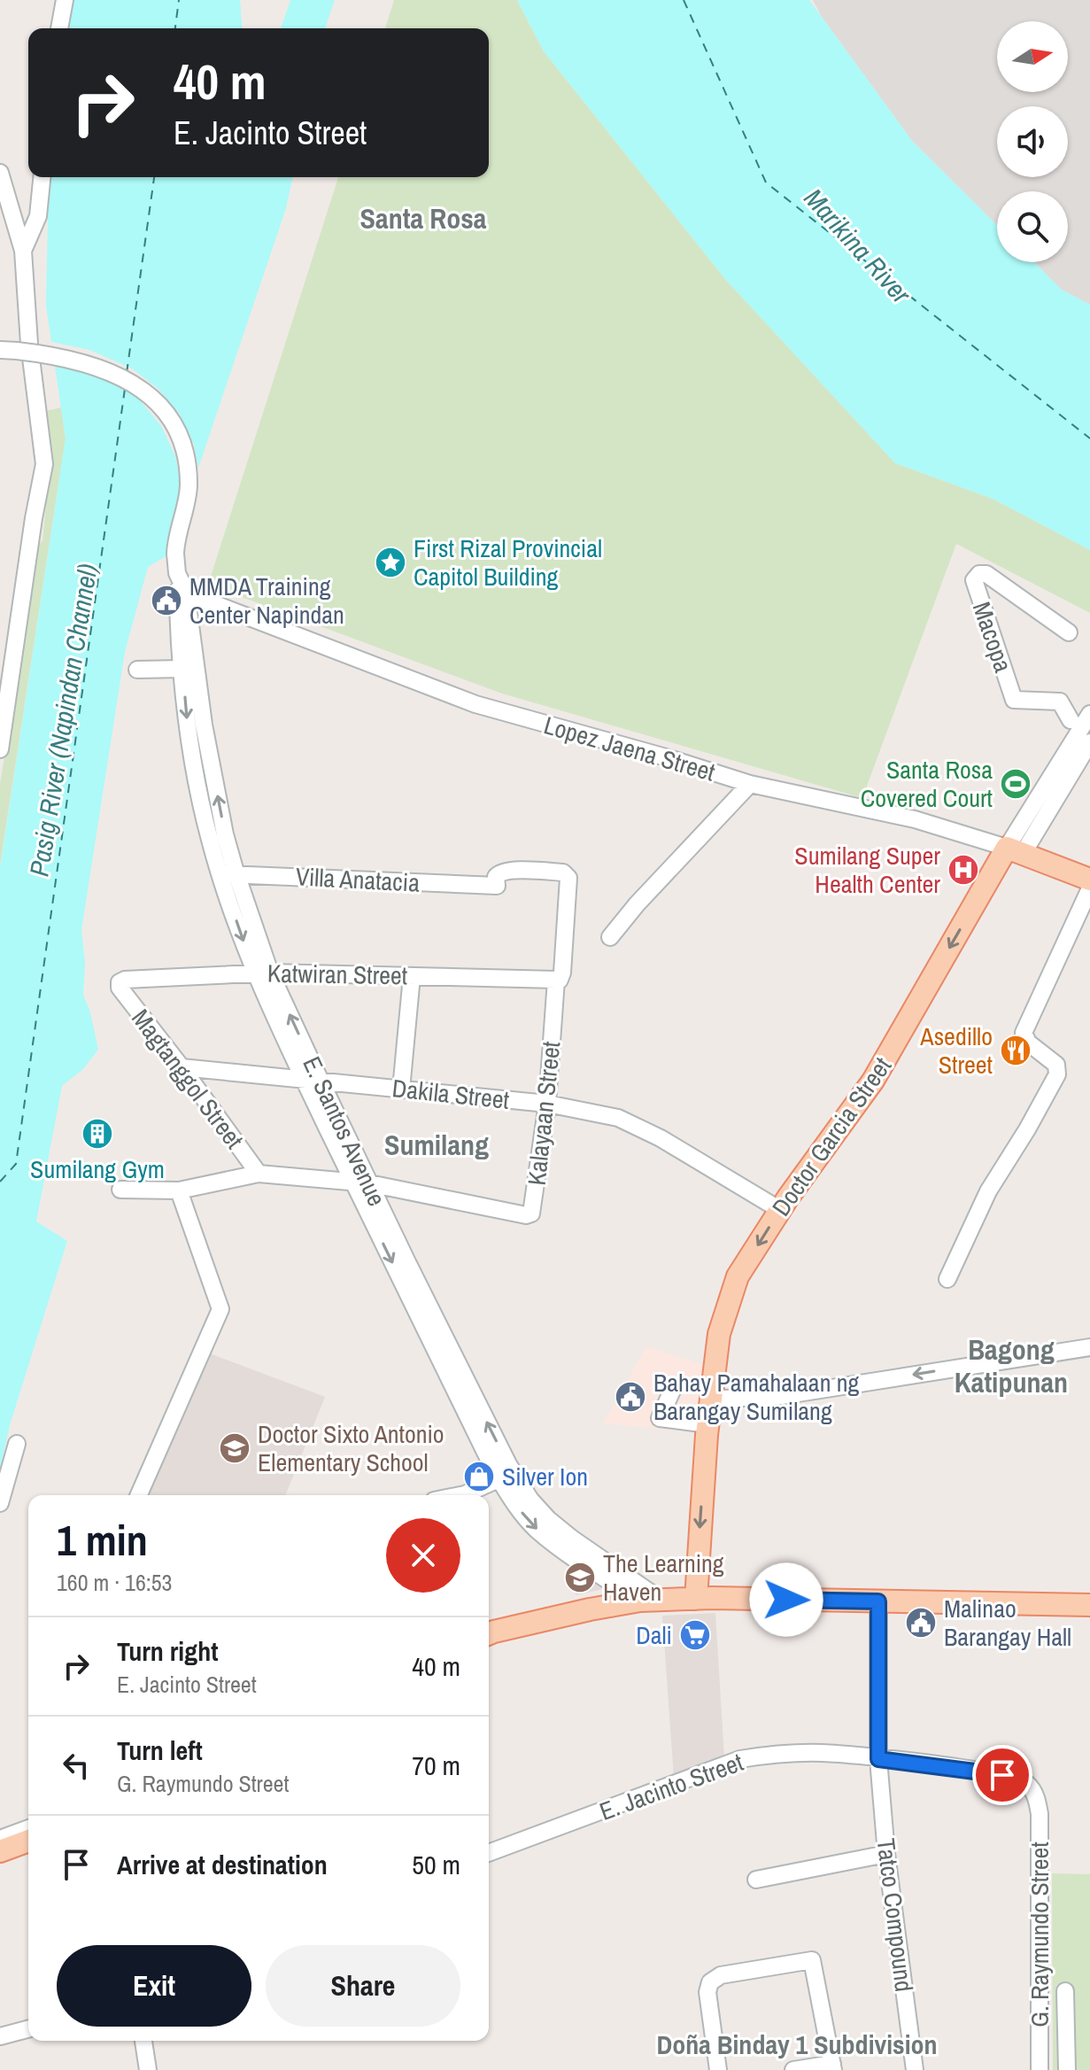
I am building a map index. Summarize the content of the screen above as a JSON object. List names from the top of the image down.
{
  "streets": {
    "main road": ["Lopez Jaena Street", "Doctor Garcia Street"],
    "street": [
      "Macopa",
      "Villa Anatacia",
      "Katwiran Street",
      "Magtanggol Street",
      "Dakila Street",
      "Kalayaan Street",
      "E. Santos Avenue",
      "E. Jacinto Street",
      "Tatco Compound",
      "G. Raymundo Street"
    ]
  },
  "crossings": [
    ["Lopez Jaena Street", "E. Santos Avenue"],
    ["Lopez Jaena Street", "Doctor Garcia Street"],
    ["Villa Anatacia", "Kalayaan Street"],
    ["Villa Anatacia", "E. Santos Avenue"],
    ["Katwiran Street", "Magtanggol Street"],
    ["Katwiran Street", "Kalayaan Street"],
    ["Katwiran Street", "E. Santos Avenue"],
    ["Magtanggol Street", "Dakila Street"],
    ["Magtanggol Street", "Kalayaan Street"],
    ["Dakila Street", "Kalayaan Street"],
    ["Dakila Street", "E. Santos Avenue"],
    ["Dakila Street", "Doctor Garcia Street"],
    ["Kalayaan Street", "E. Santos Avenue"],
    ["E. Jacinto Street", "Tatco Compound"],
    ["E. Jacinto Street", "G. Raymundo Street"],
    ["Tatco Compound", "G. Raymundo Street"]
  ],
  "districts": [
    "Santa Rosa",
    "Sumilang",
    "Bagong Katipunan",
    "Doña Binday 1 Subdivision"
  ],
  "water": ["Marikina River", "Pasig River (Napindan Channel)"],
  "places": {
    "place": ["First Rizal Provincial Capitol Building"],
    "public building": ["MMDA Training Center Napindan", "Bahay Pamahalaan ng Barangay Sumilang", "Malinao Barangay Hall"],
    "sports": ["Santa Rosa Covered Court"],
    "hospital": ["Sumilang Super Health Center"],
    "restaurant": ["Asedillo Street"],
    "building": ["Sumilang Gym"],
    "school or university": ["Doctor Sixto Antonio Elementary School", "The Learning Haven"],
    "shop": ["Silver Ion"],
    "supermarket": ["Dali"]
  },
  "north": "right",
  "page": {
    "turn": ["40 m", "E. Jacinto Street"],
    "heading": ["1 min", "160 m · 16:53"],
    "list": [
      {
        "name": "Turn right",
        "note": "E. Jacinto Street",
        "value": "40 m"
      },
      {
        "name": "Turn left",
        "note": "G. Raymundo Street",
        "value": "70 m"
      },
      {
        "name": "Arrive at destination",
        "value": "50 m"
      }
    ],
    "buttons": ["Exit", "Share"]
  }
}
